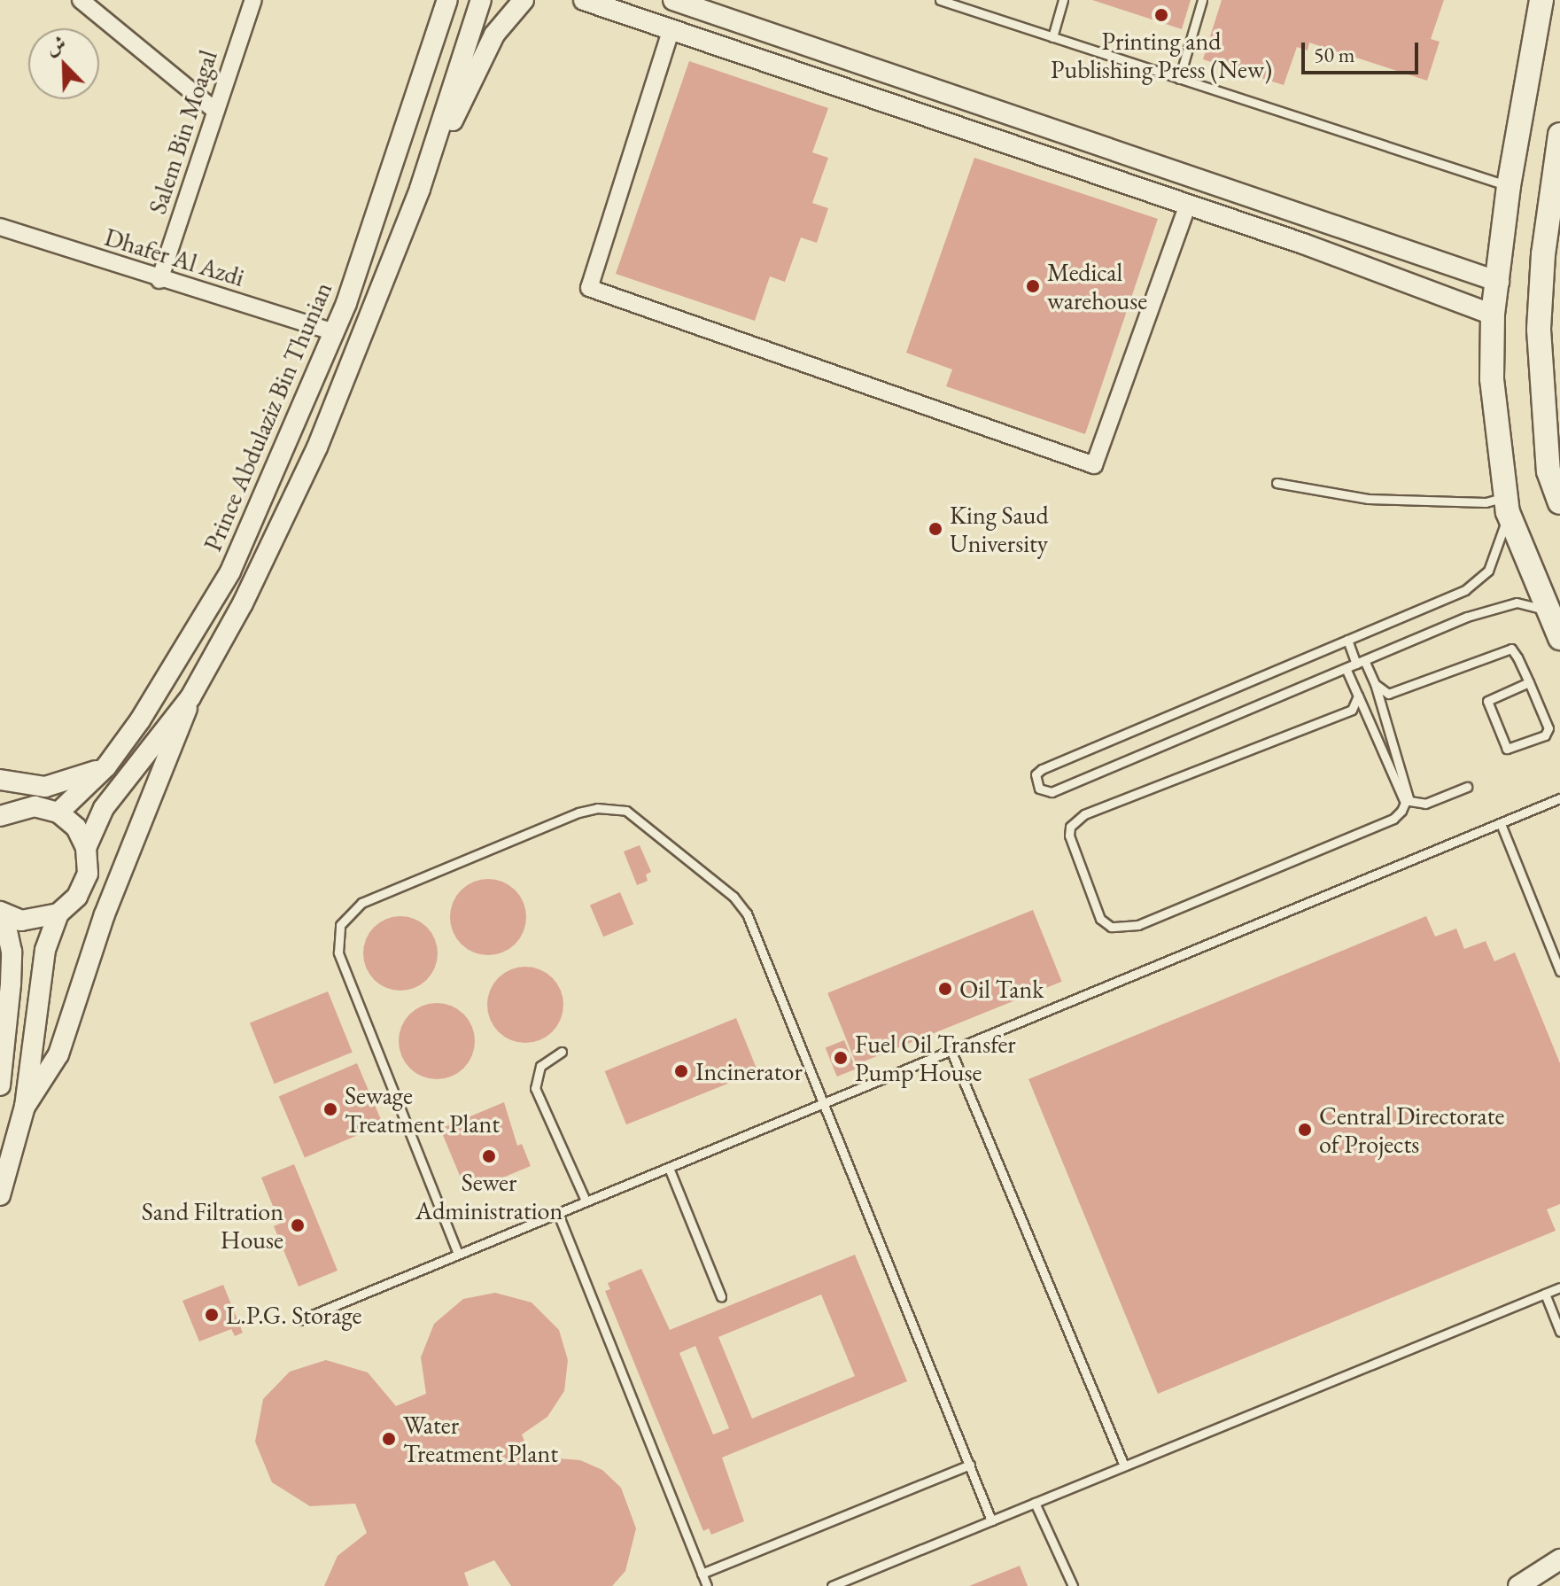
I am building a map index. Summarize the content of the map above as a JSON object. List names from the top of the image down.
{
  "streets": {
    "street": ["Salem Bin Moagal", "Dhafer Al Azdi", "Prince Abdulaziz Bin Thunian"]
  },
  "crossings": [
    ["Salem Bin Moagal", "Dhafer Al Azdi"],
    ["Dhafer Al Azdi", "Prince Abdulaziz Bin Thunian"]
  ],
  "places": [
    "Printing and Publishing Press (New)",
    "Medical warehouse",
    "King Saud University",
    "Oil Tank",
    "Fuel Oil Transfer Pump House",
    "Incinerator",
    "Sewage Treatment Plant",
    "Central Directorate of Projects",
    "Sewer Administration",
    "Sand Filtration House",
    "L.P.G. Storage",
    "Water Treatment Plant"
  ],
  "scale_bar": "50 m",
  "north": "top left"
}
